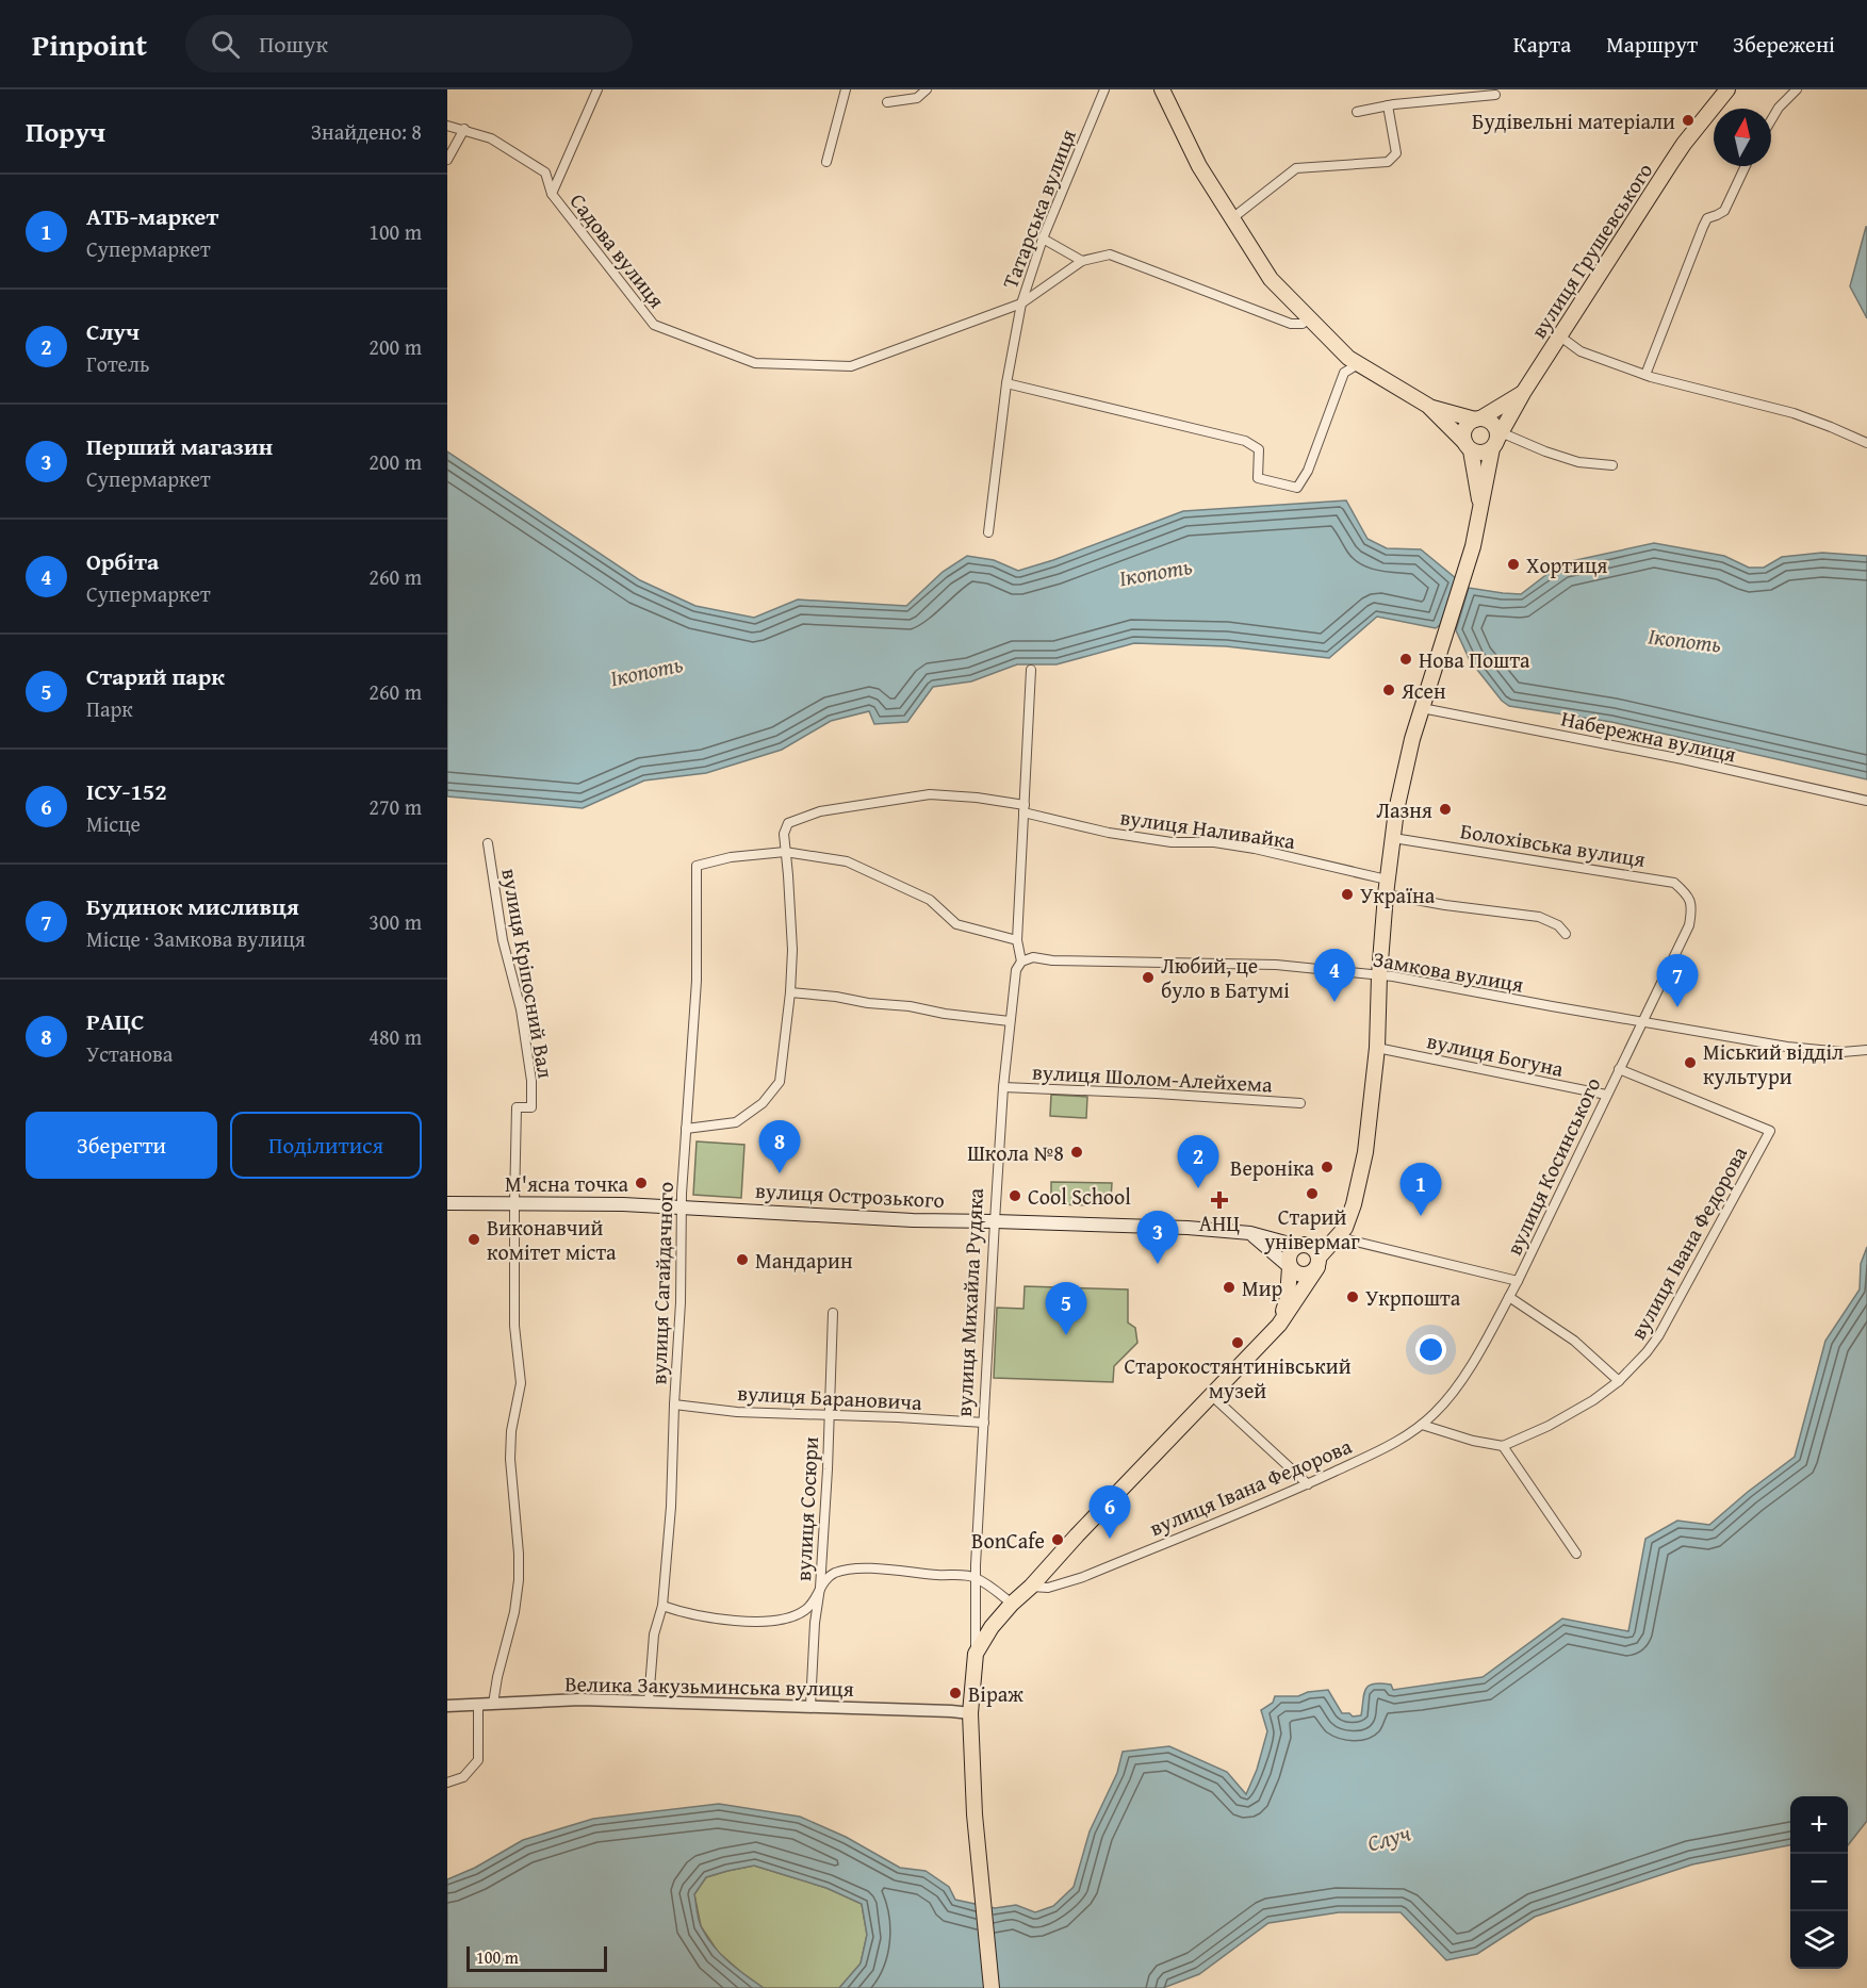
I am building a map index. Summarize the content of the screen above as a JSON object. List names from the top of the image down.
{
  "streets": {
    "main road": ["вулиця Грушевського", "вулиця Острозького", "вулиця Михайла Рудяка"],
    "street": [
      "Татарська вулиця",
      "Садова вулиця",
      "Набережна вулиця",
      "вулиця Наливайка",
      "Болохівська вулиця",
      "Замкова вулиця",
      "вулиця Кріпосний Вал",
      "вулиця Богуна",
      "вулиця Шолом-Алейхема",
      "вулиця Косинського",
      "вулиця Івана Федорова",
      "вулиця Сагайдачного",
      "вулиця Барановича",
      "вулиця Сосюри",
      "Велика Закузьминська вулиця"
    ]
  },
  "crossings": [
    ["Татарська вулиця", "Садова вулиця"],
    ["вулиця Грушевського", "Набережна вулиця"],
    ["вулиця Грушевського", "вулиця Наливайка"],
    ["вулиця Грушевського", "Болохівська вулиця"],
    ["вулиця Грушевського", "Замкова вулиця"],
    ["вулиця Грушевського", "вулиця Богуна"],
    ["вулиця Грушевського", "вулиця Острозького"],
    ["вулиця Грушевського", "вулиця Івана Федорова"],
    ["вулиця Грушевського", "вулиця Михайла Рудяка"],
    ["вулиця Наливайка", "вулиця Сагайдачного"],
    ["вулиця Наливайка", "вулиця Михайла Рудяка"],
    ["Болохівська вулиця", "вулиця Косинського"],
    ["Замкова вулиця", "вулиця Косинського"],
    ["Замкова вулиця", "вулиця Михайла Рудяка"],
    ["вулиця Кріпосний Вал", "вулиця Острозького"],
    ["вулиця Кріпосний Вал", "Велика Закузьминська вулиця"],
    ["вулиця Богуна", "вулиця Косинського"],
    ["вулиця Шолом-Алейхема", "вулиця Михайла Рудяка"],
    ["вулиця Косинського", "вулиця Івана Федорова"],
    ["вулиця Острозького", "вулиця Сагайдачного"],
    ["вулиця Острозького", "вулиця Михайла Рудяка"],
    ["вулиця Сагайдачного", "вулиця Барановича"],
    ["вулиця Сагайдачного", "Велика Закузьминська вулиця"],
    ["вулиця Михайла Рудяка", "вулиця Барановича"],
    ["вулиця Михайла Рудяка", "Велика Закузьминська вулиця"],
    ["вулиця Барановича", "вулиця Сосюри"],
    ["вулиця Сосюри", "Велика Закузьминська вулиця"]
  ],
  "water": ["Ікопоть", "Случ"],
  "places": {
    "other": [
      "Будівельні матеріали",
      "Хортиця",
      "Нова Пошта",
      "Ясен",
      "Лазня",
      "Україна",
      "Любий, це було в Батумі",
      "Міський відділ культури",
      "Школа №8",
      "Вероніка",
      "М'ясна точка",
      "Старий універмаг",
      "Cool School",
      "Виконавчий комітет міста",
      "Мандарин",
      "Мир",
      "Укрпошта",
      "Старокостянтинівський музей",
      "BonCafe",
      "Віраж"
    ],
    "health": ["АНЦ"]
  },
  "scale_bar": "100 m",
  "north": "top",
  "page": {
    "header": "Pinpoint",
    "search": "Пошук",
    "nav": ["Карта", "Маршрут", "Збережені"],
    "heading": ["Поруч", "Знайдено: 8"],
    "list": [
      {
        "mark": "1",
        "name": "АТБ-маркет",
        "note": "Супермаркет",
        "value": "100 m"
      },
      {
        "mark": "2",
        "name": "Случ",
        "note": "Готель",
        "value": "200 m"
      },
      {
        "mark": "3",
        "name": "Перший магазин",
        "note": "Супермаркет",
        "value": "200 m"
      },
      {
        "mark": "4",
        "name": "Орбіта",
        "note": "Супермаркет",
        "value": "260 m"
      },
      {
        "mark": "5",
        "name": "Старий парк",
        "note": "Парк",
        "value": "260 m"
      },
      {
        "mark": "6",
        "name": "ІСУ-152",
        "note": "Місце",
        "value": "270 m"
      },
      {
        "mark": "7",
        "name": "Будинок мисливця",
        "note": "Місце · Замкова вулиця",
        "value": "300 m"
      },
      {
        "mark": "8",
        "name": "РАЦС",
        "note": "Установа",
        "value": "480 m"
      }
    ],
    "pins": [
      "4",
      "7",
      "8",
      "2",
      "1",
      "3",
      "5",
      "6"
    ],
    "buttons": ["Зберегти", "Поділитися"],
    "map_buttons": ["+", "−"],
    "scale": "100 m"
  }
}
